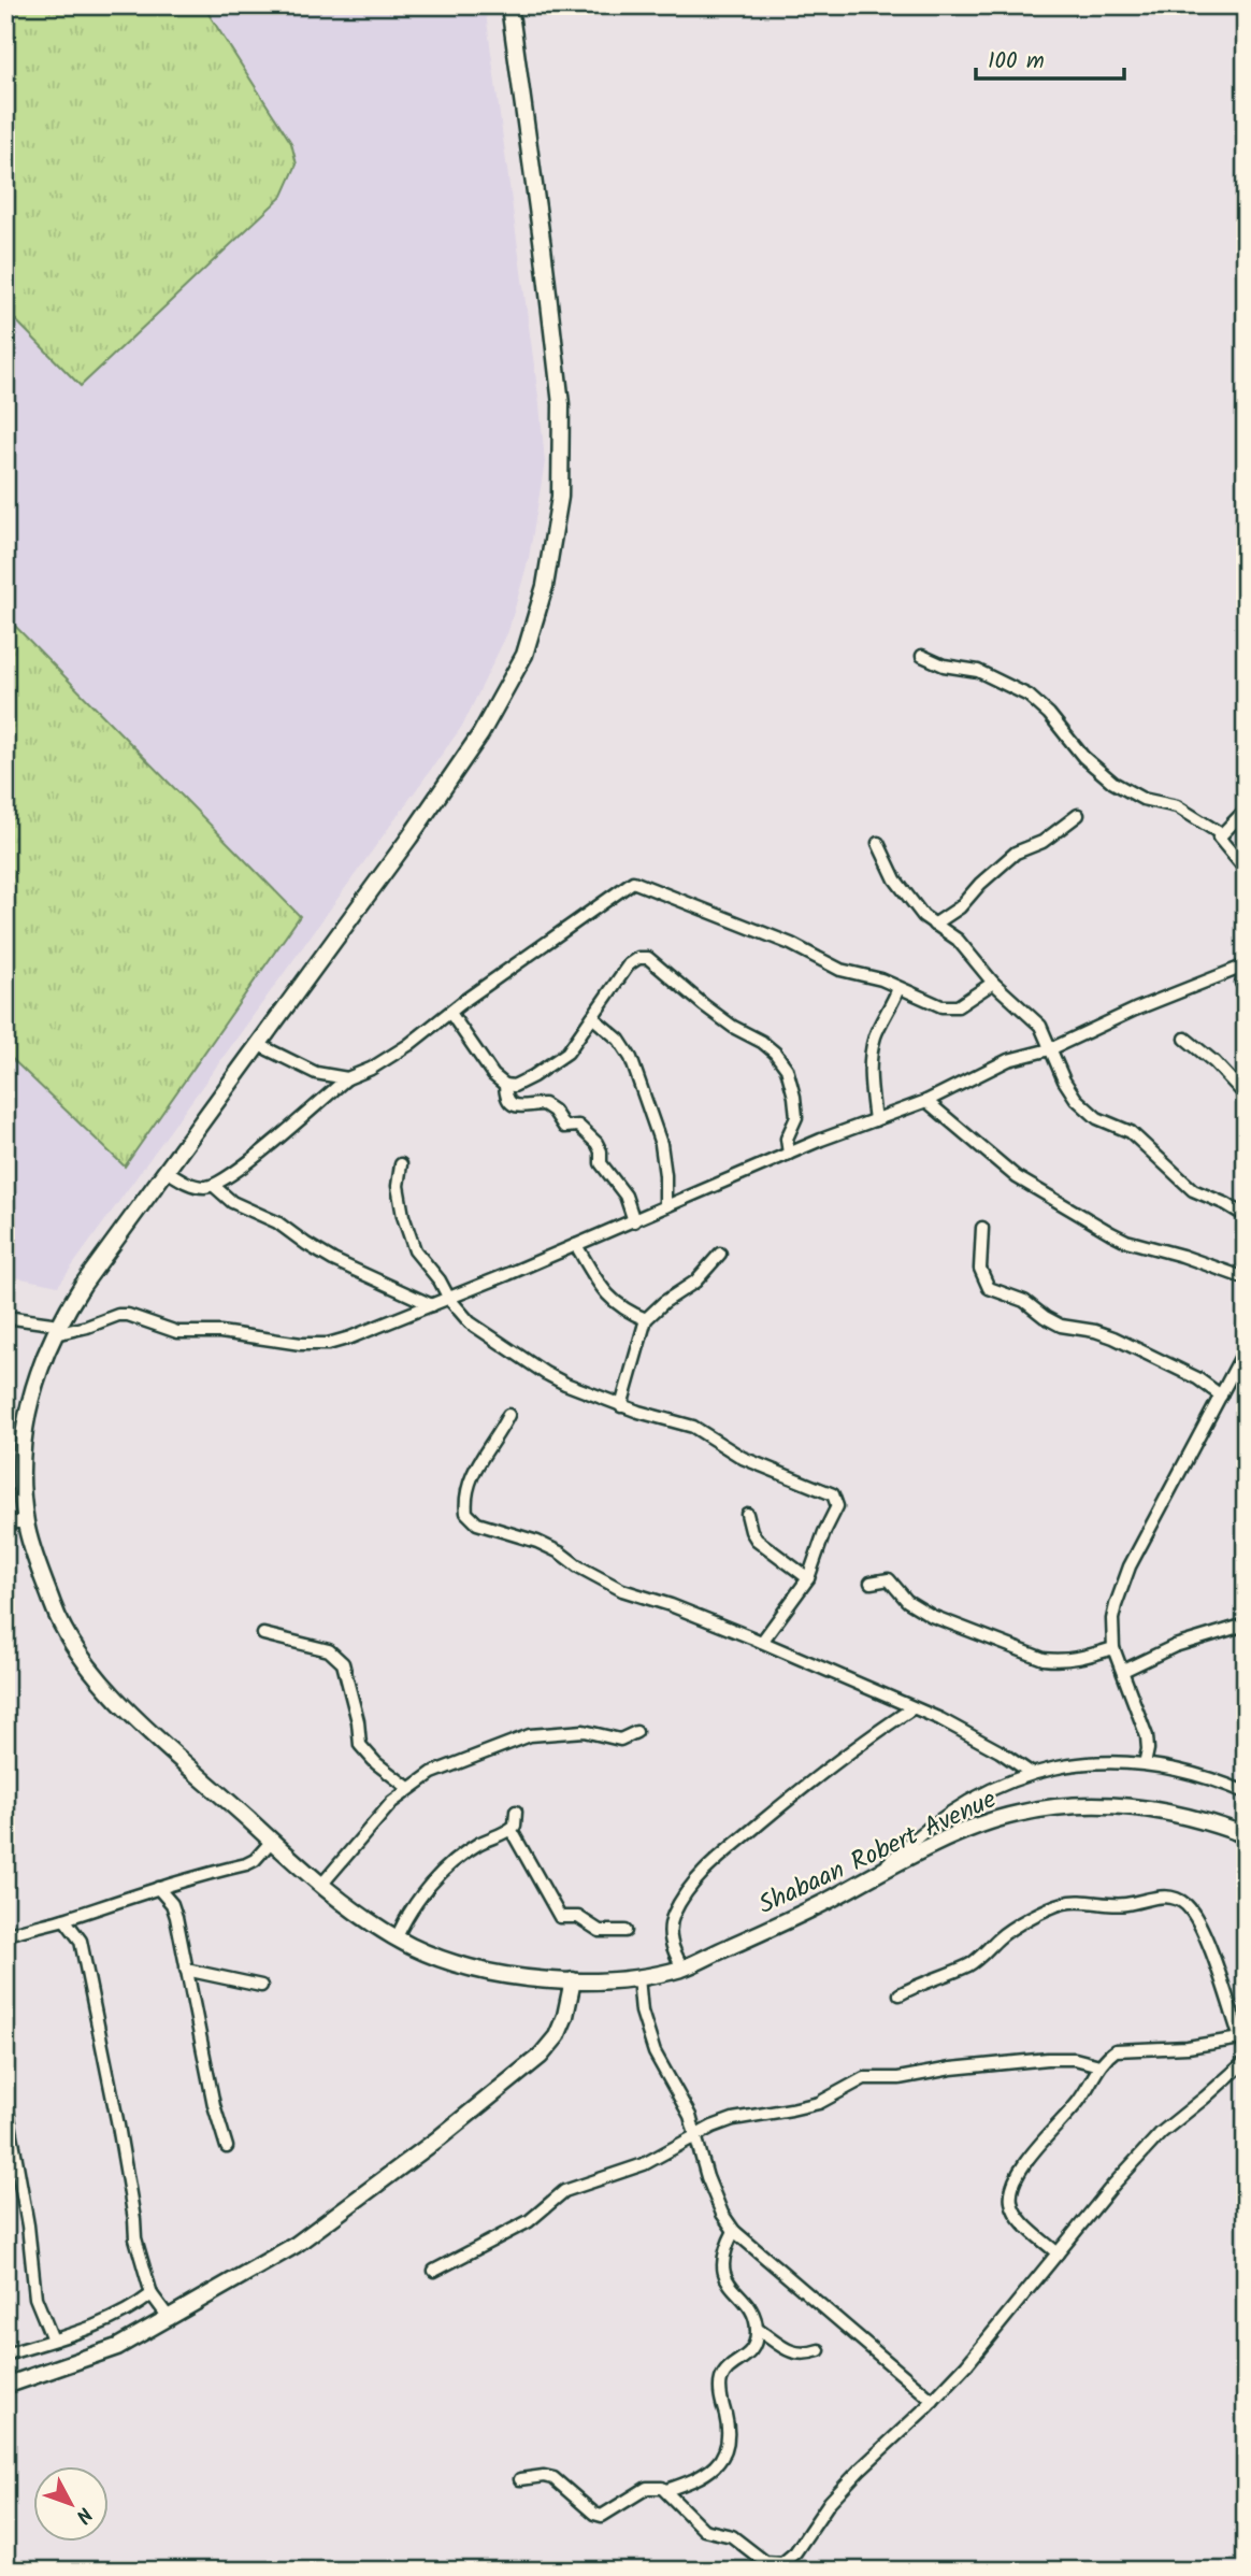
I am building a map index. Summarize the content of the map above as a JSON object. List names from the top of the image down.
{
  "streets": {
    "main road": ["Shabaan Robert Avenue"]
  },
  "scale_bar": "100 m",
  "north": "bottom right"
}
